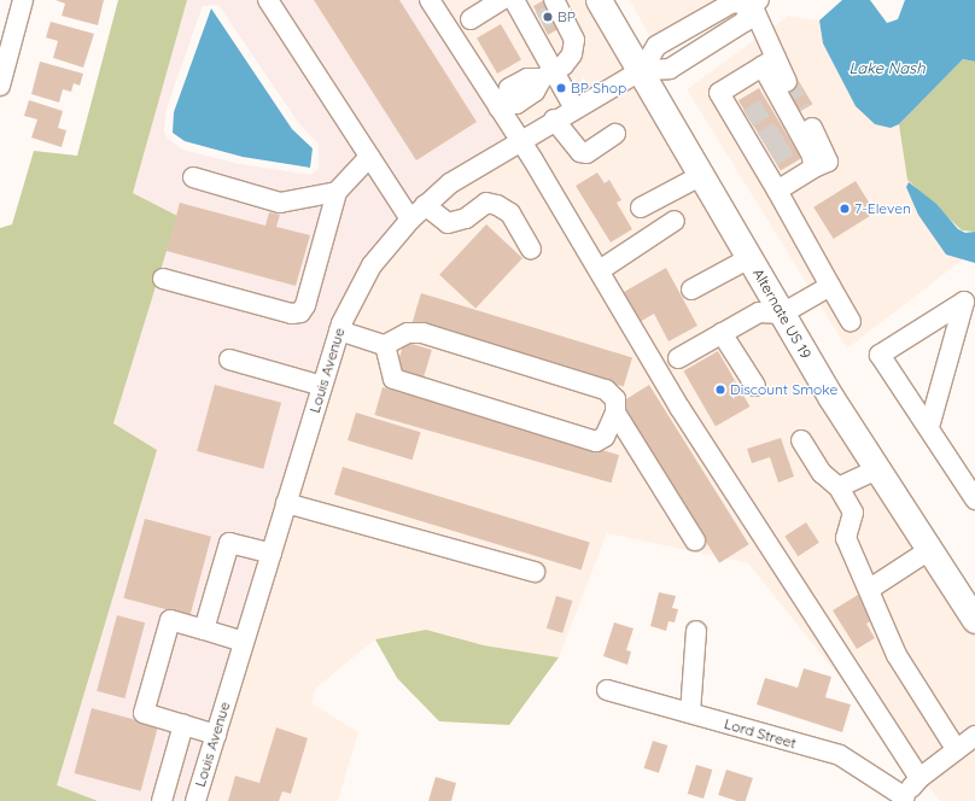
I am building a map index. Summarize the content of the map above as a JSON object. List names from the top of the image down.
{
  "streets": {
    "main road": ["Alternate US 19"],
    "street": ["Louis Avenue", "Lord Street"]
  },
  "crossings": [
    ["Alternate US 19", "Louis Avenue"]
  ],
  "water": ["Lake Nash"],
  "places": [
    "BP",
    "BP Shop",
    "7-Eleven",
    "Discount Smoke"
  ]
}
